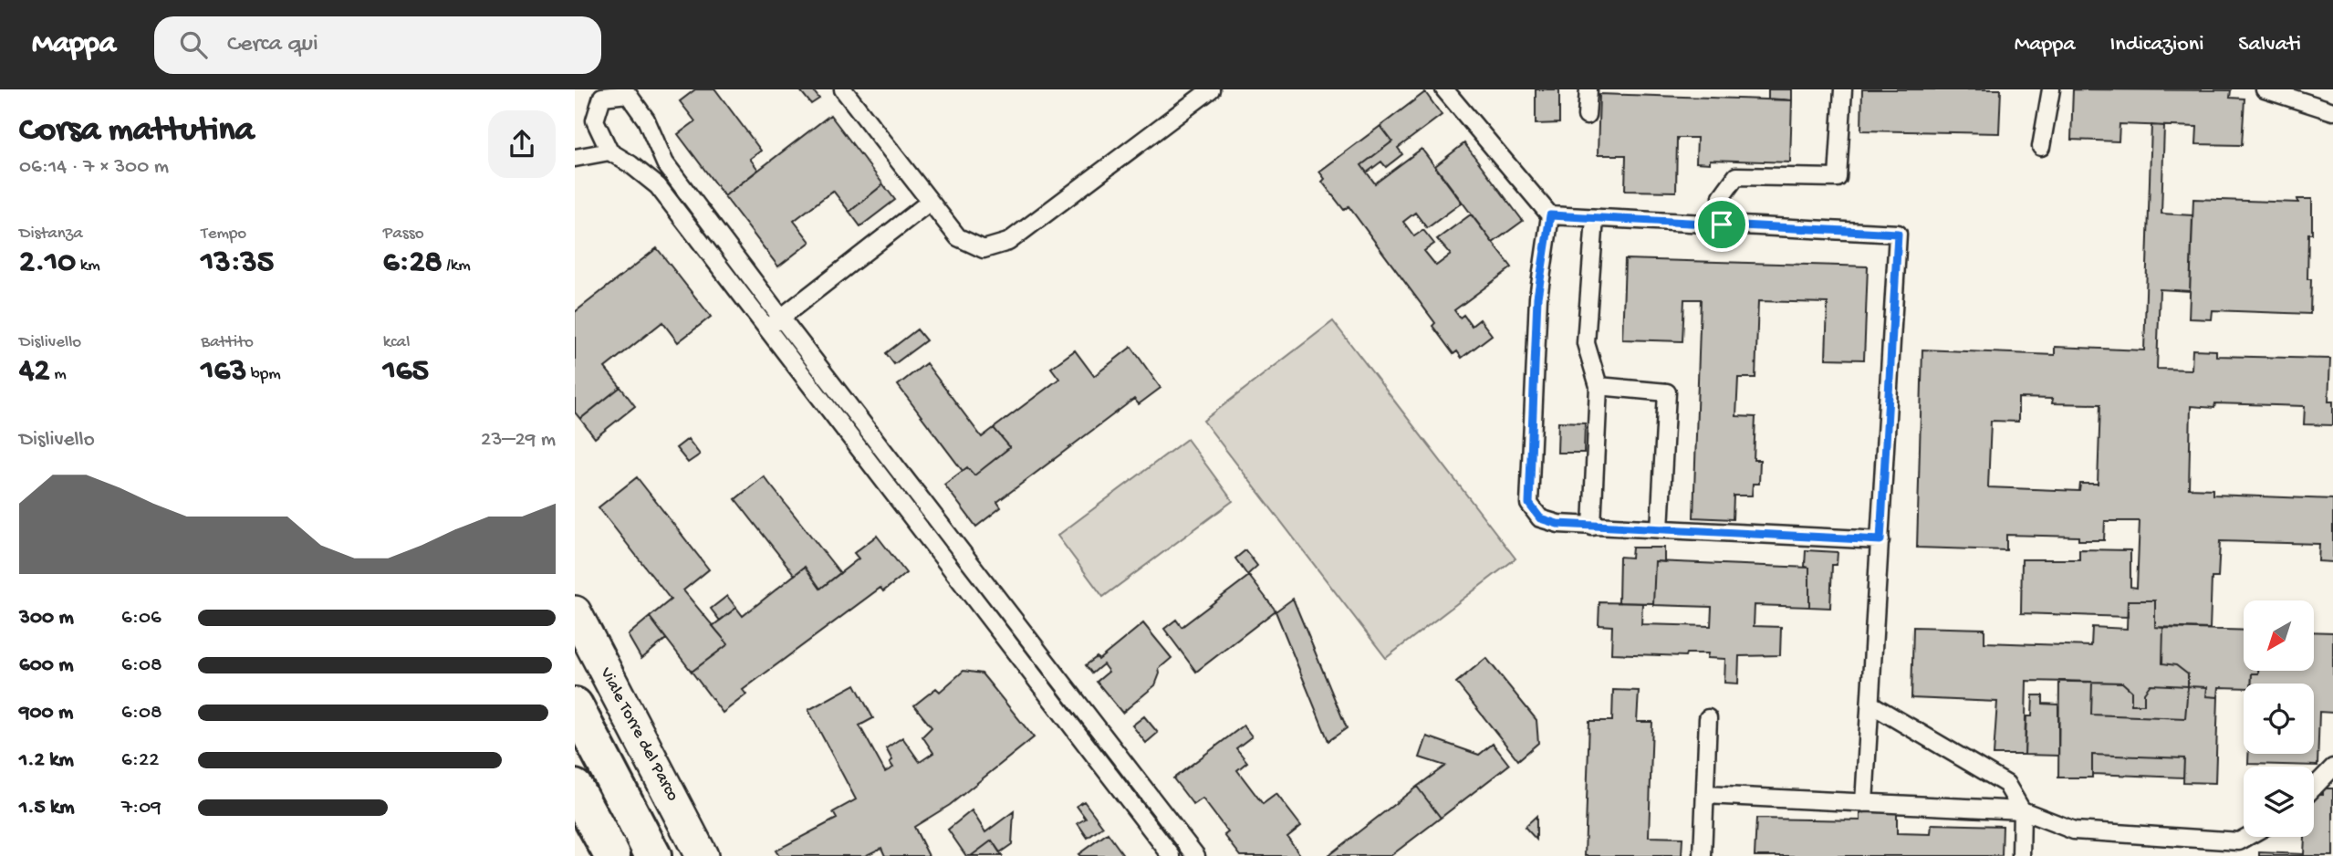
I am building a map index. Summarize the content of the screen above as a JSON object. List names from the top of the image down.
{
  "streets": {
    "street": ["Viale Torre del Parco"]
  },
  "north": "bottom left",
  "page": {
    "header": "Mappa",
    "search": "Cerca qui",
    "nav": ["Mappa", "Indicazioni", "Salvati"],
    "heading": ["Corsa mattutina", "06:14 · 7 × 300 m"],
    "stats": [
      ["Distanza", "2.10 km"],
      ["Tempo", "13:35"],
      ["Passo", "6:28 /km"],
      ["Dislivello", "42 m"],
      ["Battito", "163 bpm"],
      ["kcal", "165"]
    ],
    "chart": ["Dislivello", "23–29 m"],
    "list": [
      {
        "name": "300 m",
        "note": "6:06"
      },
      {
        "name": "600 m",
        "note": "6:08"
      },
      {
        "name": "900 m",
        "note": "6:08"
      },
      {
        "name": "1.2 km",
        "note": "6:22"
      },
      {
        "name": "1.5 km",
        "note": "7:09"
      }
    ]
  }
}
